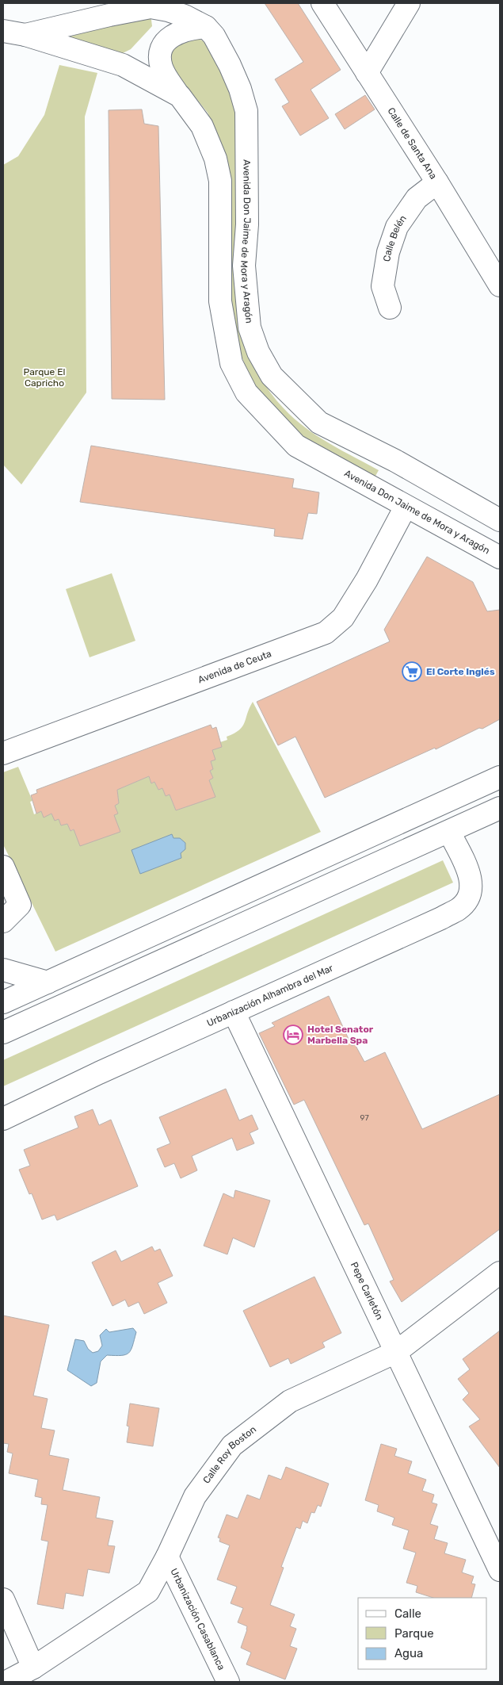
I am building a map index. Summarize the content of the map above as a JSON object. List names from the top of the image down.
{
  "streets": {
    "street": [
      "Calle de Santa Ana",
      "Calle Belén",
      "Avenida Don Jaime de Mora y Aragón",
      "Avenida de Ceuta",
      "Urbanización Alhambra del Mar",
      "Pepe Carletón",
      "Calle Roy Boston",
      "Urbanización Casablanca"
    ]
  },
  "crossings": [
    ["Calle de Santa Ana", "Calle Belén"],
    ["Avenida Don Jaime de Mora y Aragón", "Avenida de Ceuta"],
    ["Urbanización Alhambra del Mar", "Pepe Carletón"],
    ["Pepe Carletón", "Calle Roy Boston"],
    ["Calle Roy Boston", "Urbanización Casablanca"]
  ],
  "parks": ["Parque El Capricho"],
  "places": {
    "supermarket": ["El Corte Inglés"],
    "hotel": ["Hotel Senator Marbella Spa"]
  },
  "house_numbers": ["97"],
  "legend": ["Calle", "Parque", "Agua"]
}
